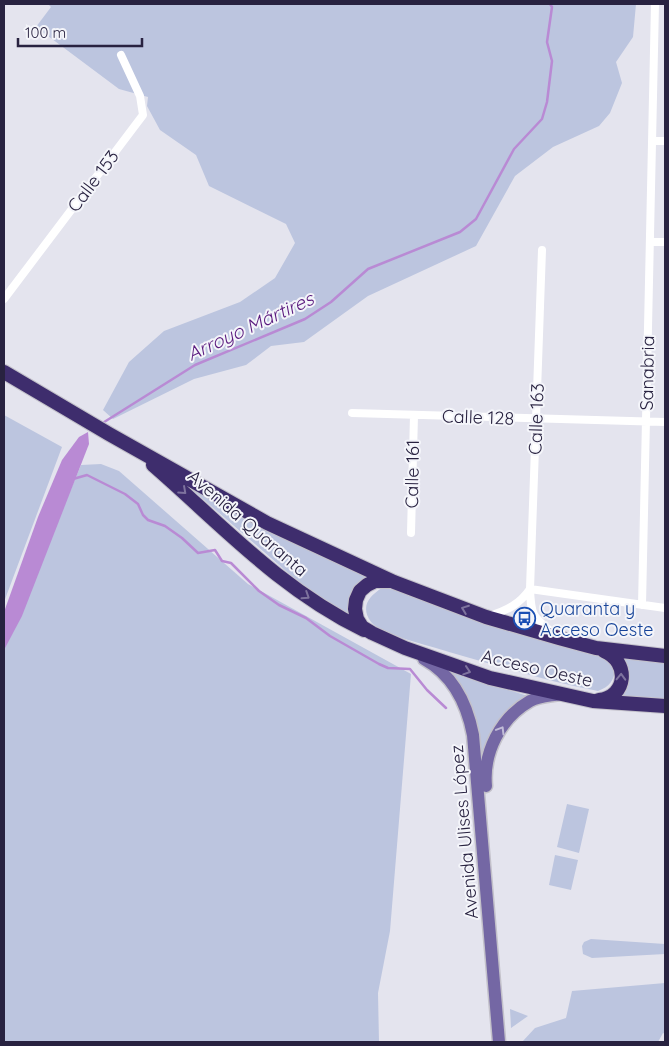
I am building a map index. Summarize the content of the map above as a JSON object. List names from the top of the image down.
{
  "streets": {
    "highway": ["Avenida Quaranta", "Acceso Oeste"],
    "main road": ["Avenida Ulises López"],
    "street": [
      "Calle 153",
      "Sanabria",
      "Calle 128",
      "Calle 163",
      "Calle 161"
    ]
  },
  "crossings": [
    ["Sanabria", "Calle 128"],
    ["Calle 128", "Calle 163"],
    ["Calle 128", "Calle 161"],
    ["Calle 163", "Acceso Oeste"],
    ["Avenida Quaranta", "Acceso Oeste"],
    ["Avenida Quaranta", "Avenida Ulises López"],
    ["Acceso Oeste", "Avenida Ulises López"]
  ],
  "one_way": ["Avenida Ulises López"],
  "water": ["Arroyo Mártires"],
  "places": {
    "bus stop": ["Quaranta y Acceso Oeste"]
  },
  "scale_bar": "100 m"
}
